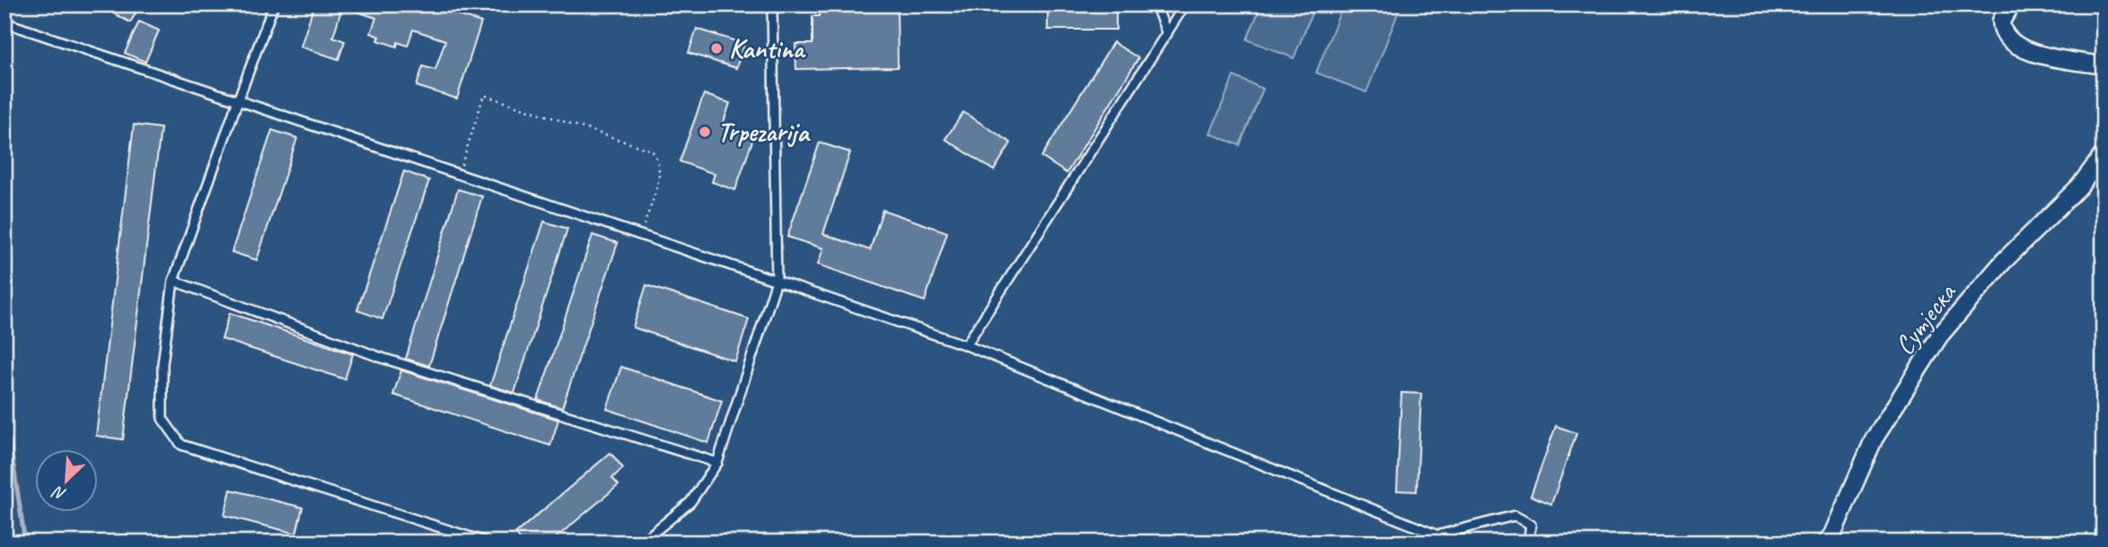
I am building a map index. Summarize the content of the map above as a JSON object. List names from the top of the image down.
{
  "streets": {
    "street": ["Сутјеска"]
  },
  "places": ["Kantina", "Trpezarija"],
  "north": "bottom left"
}
